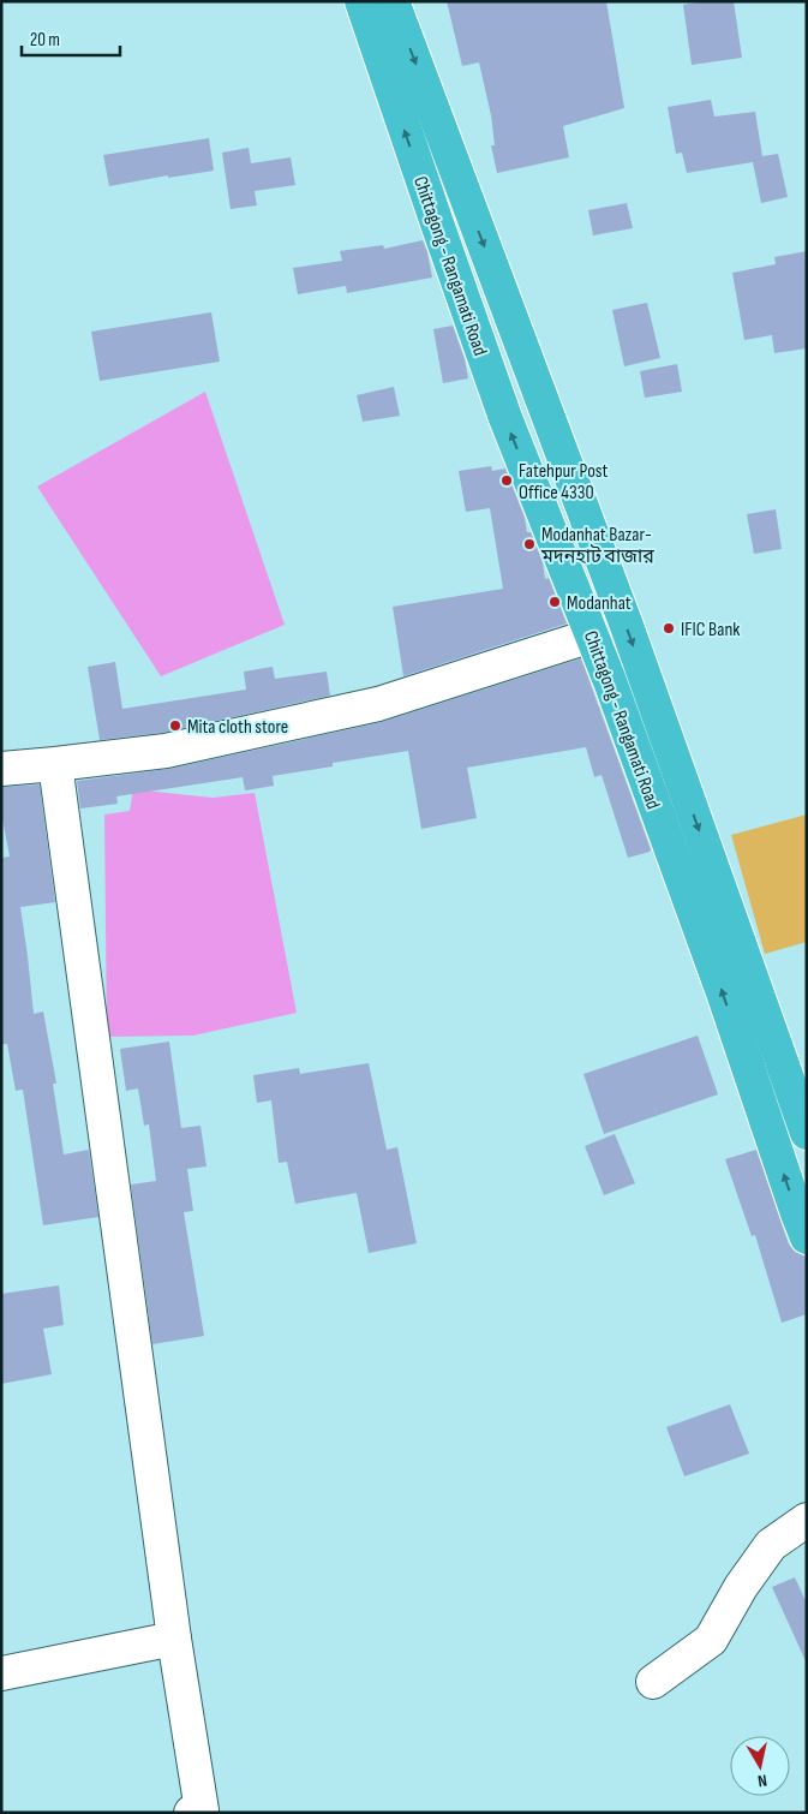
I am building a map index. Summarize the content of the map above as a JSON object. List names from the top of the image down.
{
  "streets": {
    "highway": ["Chittagong - Rangamati Road"]
  },
  "places": [
    "Fatehpur Post Office 4330",
    "Modanhat Bazar- মদনহাট বাজার",
    "Modanhat",
    "IFIC Bank",
    "Mita cloth store"
  ],
  "scale_bar": "20 m",
  "north": "bottom"
}
